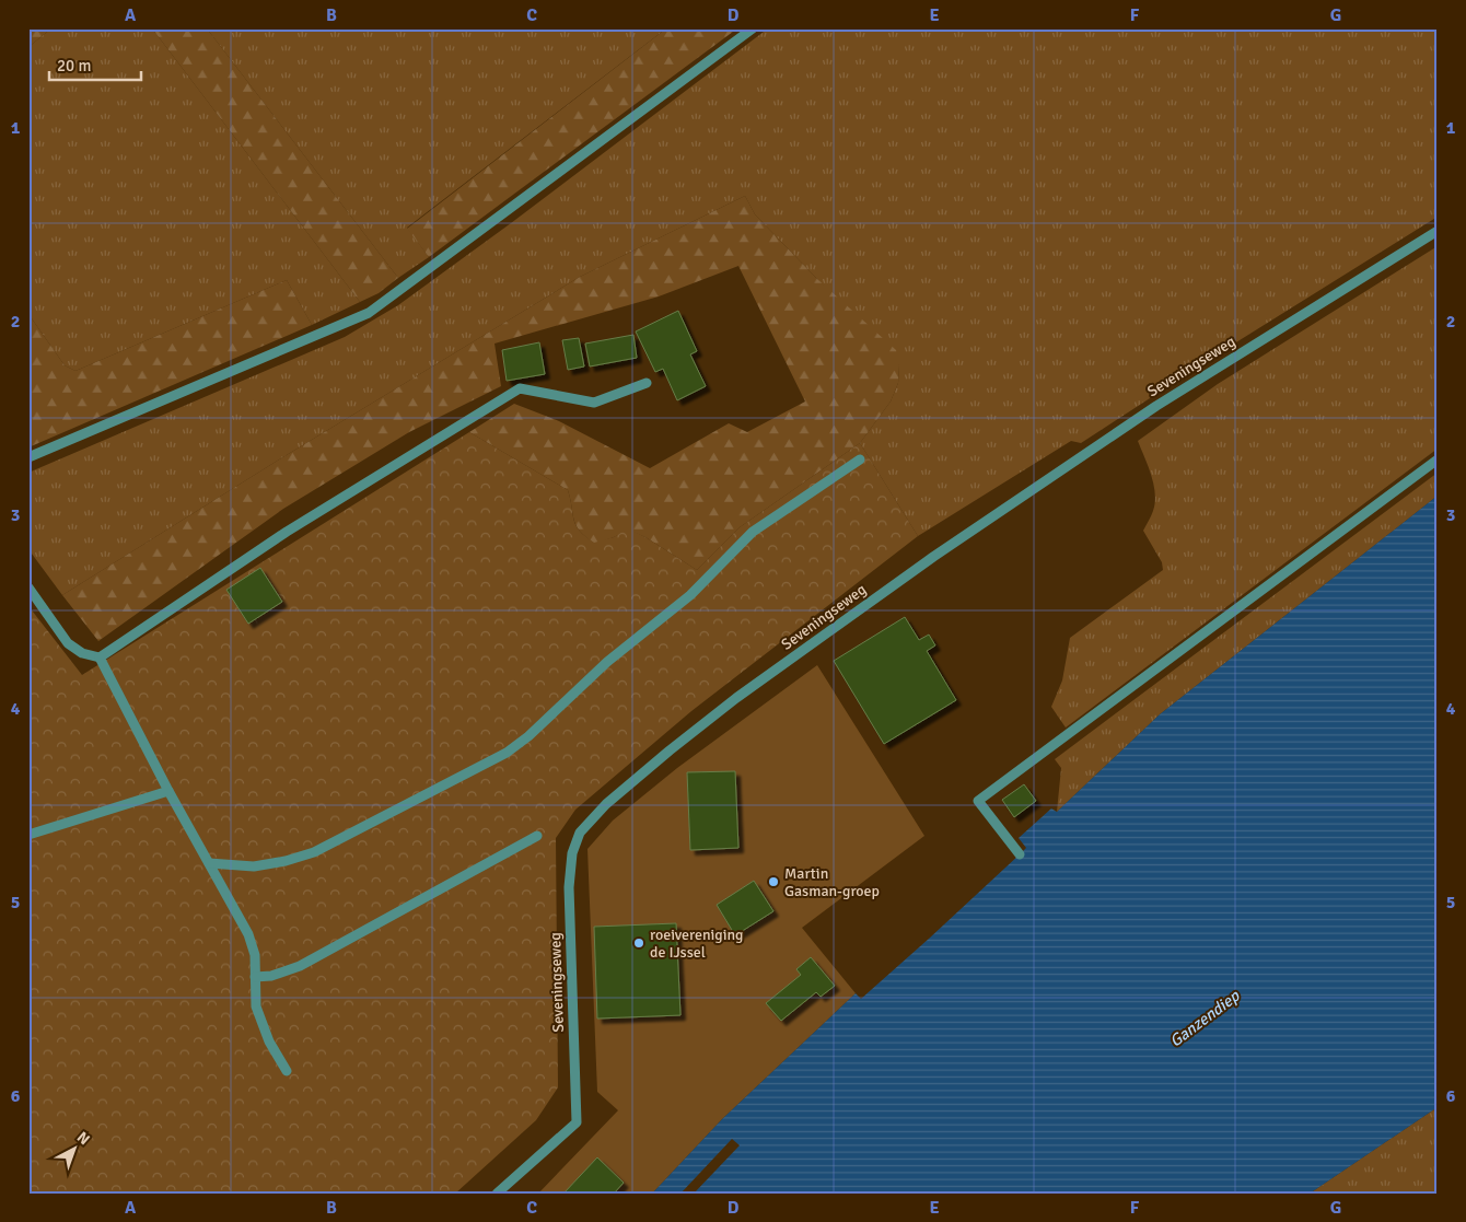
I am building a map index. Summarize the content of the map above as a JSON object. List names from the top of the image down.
{
  "streets": {
    "street": ["Seveningseweg"]
  },
  "water": ["Ganzendiep"],
  "places": ["Martin Gasman-groep", "roeivereniging de IJssel"],
  "scale_bar": "20 m",
  "north": "top right",
  "grid": {
    "columns": [
      "A",
      "B",
      "C",
      "D",
      "E",
      "F",
      "G"
    ],
    "rows": [
      "1",
      "2",
      "3",
      "4",
      "5",
      "6"
    ]
  }
}
